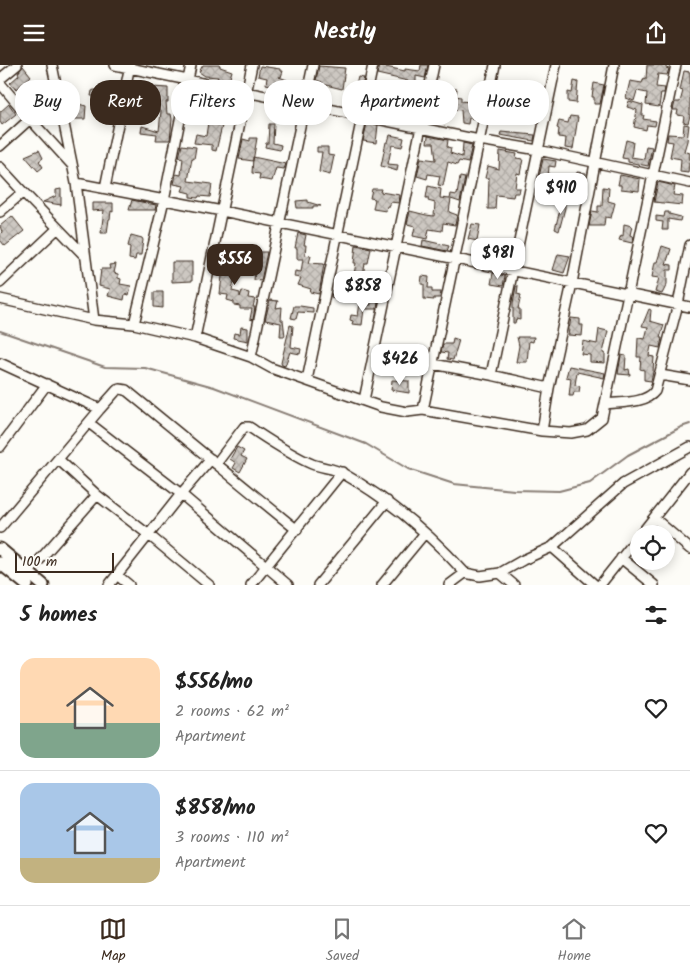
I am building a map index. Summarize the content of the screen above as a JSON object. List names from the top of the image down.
{
  "scale_bar": "100 m",
  "page": {
    "header": "Nestly",
    "chip": [
      "Buy",
      "Rent",
      "Filters",
      "New",
      "Apartment",
      "House"
    ],
    "price": [
      "$910",
      "$981",
      "$556",
      "$858",
      "$426"
    ],
    "scale": "100 m",
    "heading": "5 homes",
    "list": [
      {
        "name": "$556/mo",
        "note": "2 rooms · 62 m² · Apartment"
      },
      {
        "name": "$858/mo",
        "note": "3 rooms · 110 m² · Apartment"
      }
    ],
    "tabs": ["Map", "Saved", "Home"]
  }
}
